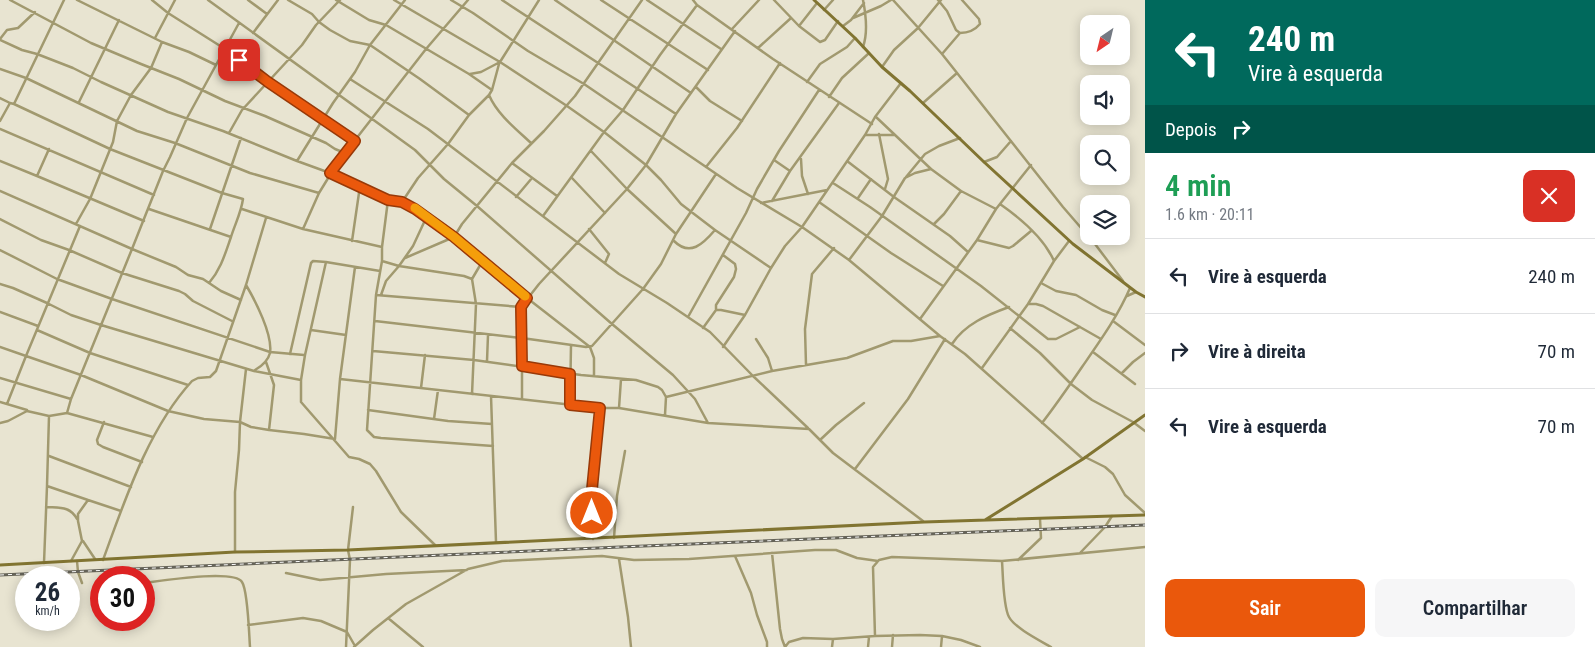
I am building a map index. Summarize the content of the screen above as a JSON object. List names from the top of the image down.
{
  "north": "bottom left",
  "page": {
    "turn": ["240 m", "Vire à esquerda"],
    "then": "Depois",
    "heading": ["4 min", "1.6 km · 20:11"],
    "list": [
      {
        "name": "Vire à esquerda",
        "value": "240 m"
      },
      {
        "name": "Vire à direita",
        "value": "70 m"
      },
      {
        "name": "Vire à esquerda",
        "value": "70 m"
      }
    ],
    "speed": "26 km/h",
    "limit": "30",
    "buttons": ["Sair", "Compartilhar"]
  }
}
